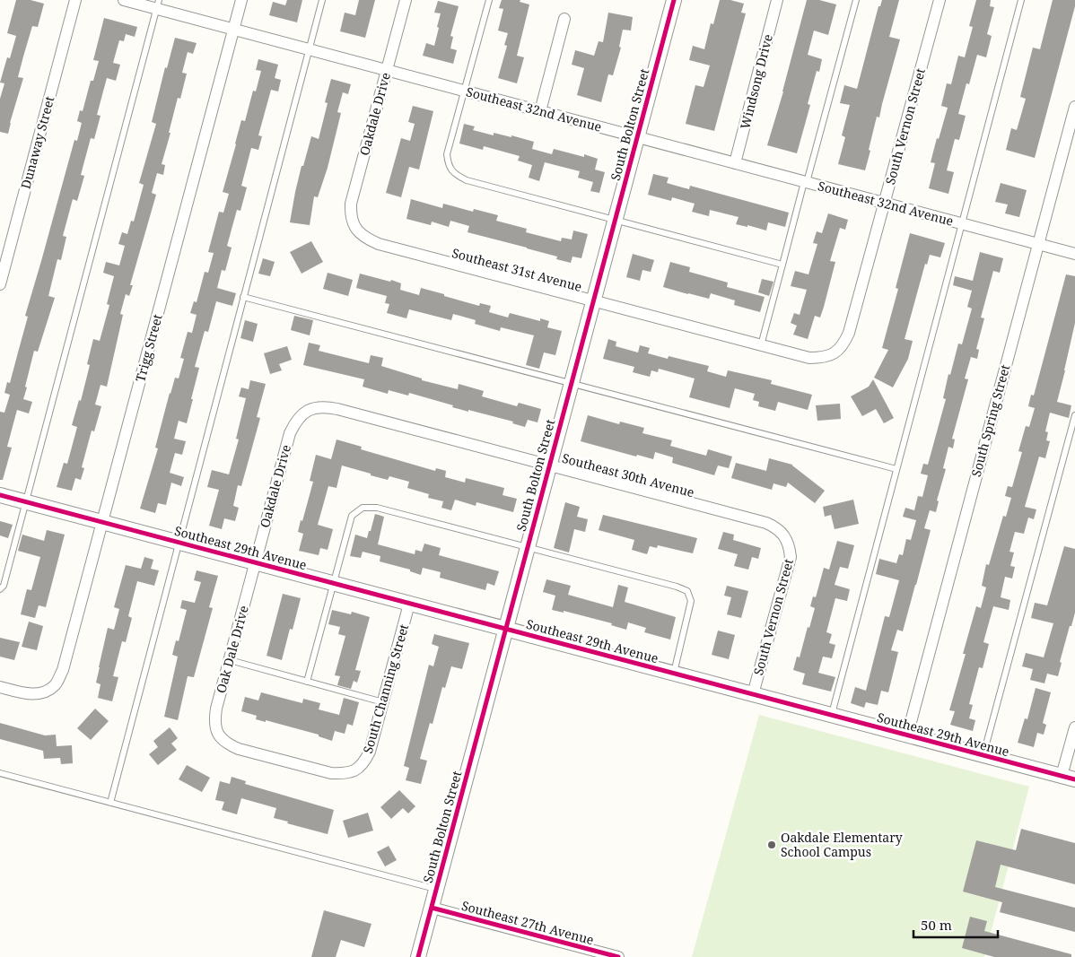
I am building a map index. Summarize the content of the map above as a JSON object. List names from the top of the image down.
{
  "streets": {
    "street": [
      "Windsong Drive",
      "Southeast 32nd Avenue",
      "Oakdale Drive",
      "South Bolton Street",
      "South Vernon Street",
      "Dunaway Street",
      "Southeast 31st Avenue",
      "Trigg Street",
      "South Spring Street",
      "Southeast 30th Avenue",
      "Southeast 29th Avenue",
      "Oak Dale Drive",
      "South Channing Street",
      "Southeast 27th Avenue"
    ]
  },
  "crossings": [
    ["Windsong Drive", "Southeast 32nd Avenue"],
    ["Southeast 32nd Avenue", "Oakdale Drive"],
    ["Southeast 32nd Avenue", "South Bolton Street"],
    ["Southeast 32nd Avenue", "South Vernon Street"],
    ["Southeast 32nd Avenue", "Trigg Street"],
    ["Southeast 32nd Avenue", "South Spring Street"],
    ["Oakdale Drive", "Southeast 31st Avenue"],
    ["Oakdale Drive", "Southeast 30th Avenue"],
    ["Oakdale Drive", "Southeast 29th Avenue"],
    ["Oakdale Drive", "Oak Dale Drive"],
    ["South Bolton Street", "Southeast 31st Avenue"],
    ["South Bolton Street", "Southeast 30th Avenue"],
    ["South Bolton Street", "Southeast 29th Avenue"],
    ["South Bolton Street", "Southeast 27th Avenue"],
    ["South Vernon Street", "Southeast 31st Avenue"],
    ["South Vernon Street", "Southeast 30th Avenue"],
    ["South Vernon Street", "Southeast 29th Avenue"],
    ["Trigg Street", "Southeast 29th Avenue"],
    ["South Spring Street", "Southeast 29th Avenue"],
    ["Southeast 29th Avenue", "Oak Dale Drive"],
    ["Southeast 29th Avenue", "South Channing Street"],
    ["Oak Dale Drive", "South Channing Street"]
  ],
  "places": ["Oakdale Elementary School Campus"],
  "scale_bar": "50 m"
}
